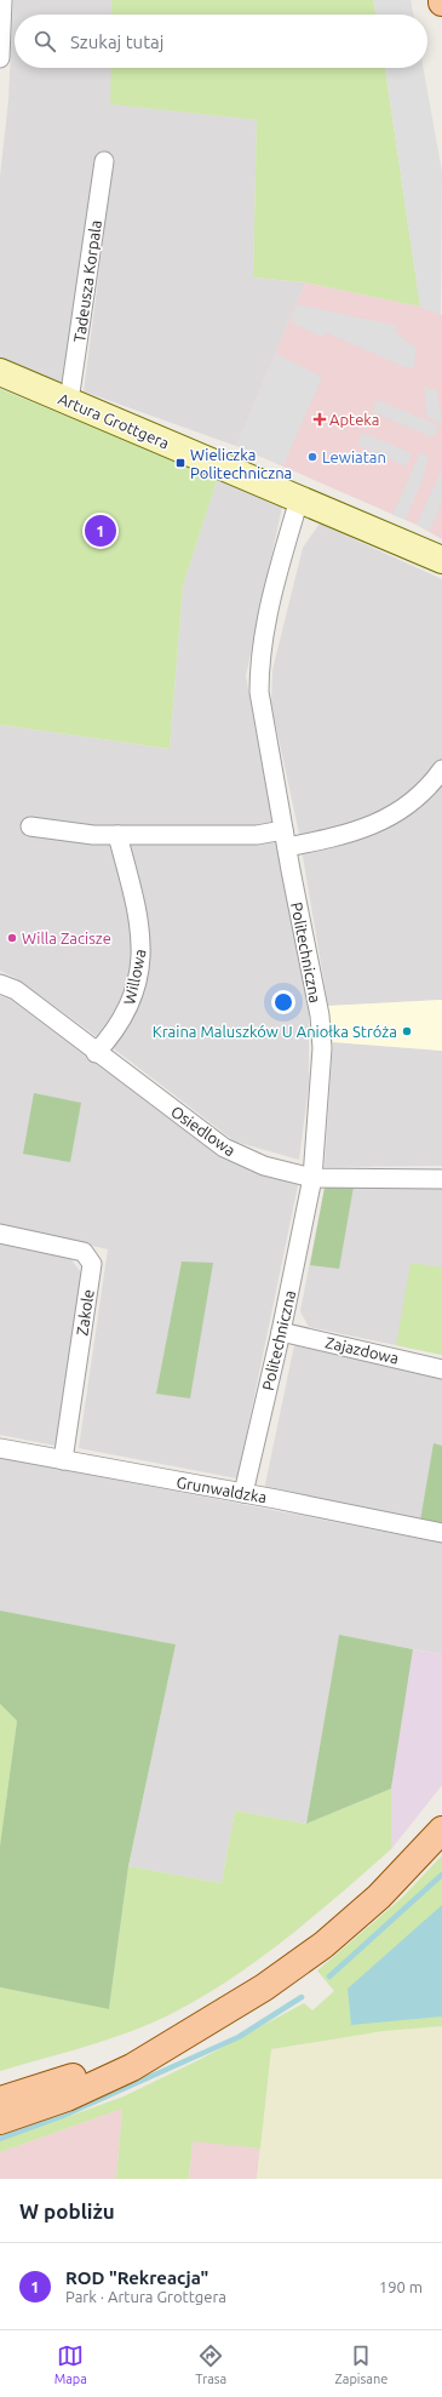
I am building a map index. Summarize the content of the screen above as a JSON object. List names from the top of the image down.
{
  "streets": {
    "street": [
      "Tadeusza Korpala",
      "Artura Grottgera",
      "Politechniczna",
      "Willowa",
      "Osiedlowa",
      "Zakole",
      "Zajazdowa",
      "Grunwaldzka"
    ]
  },
  "crossings": [
    ["Tadeusza Korpala", "Artura Grottgera"],
    ["Artura Grottgera", "Politechniczna"],
    ["Politechniczna", "Osiedlowa"],
    ["Politechniczna", "Zajazdowa"],
    ["Politechniczna", "Grunwaldzka"],
    ["Willowa", "Osiedlowa"],
    ["Zakole", "Grunwaldzka"]
  ],
  "places": {
    "health": ["Apteka"],
    "other": ["Lewiatan", "Willa Zacisze", "Kraina Maluszków U Aniołka Stróża"],
    "transit": ["Wieliczka Politechniczna"]
  },
  "page": {
    "search": "Szukaj tutaj",
    "pins": "1",
    "heading": "W pobliżu",
    "list": [
      {
        "mark": "1",
        "name": "ROD \"Rekreacja\"",
        "note": "Park · Artura Grottgera",
        "value": "190 m"
      }
    ],
    "nav": ["Mapa", "Trasa", "Zapisane"]
  }
}
